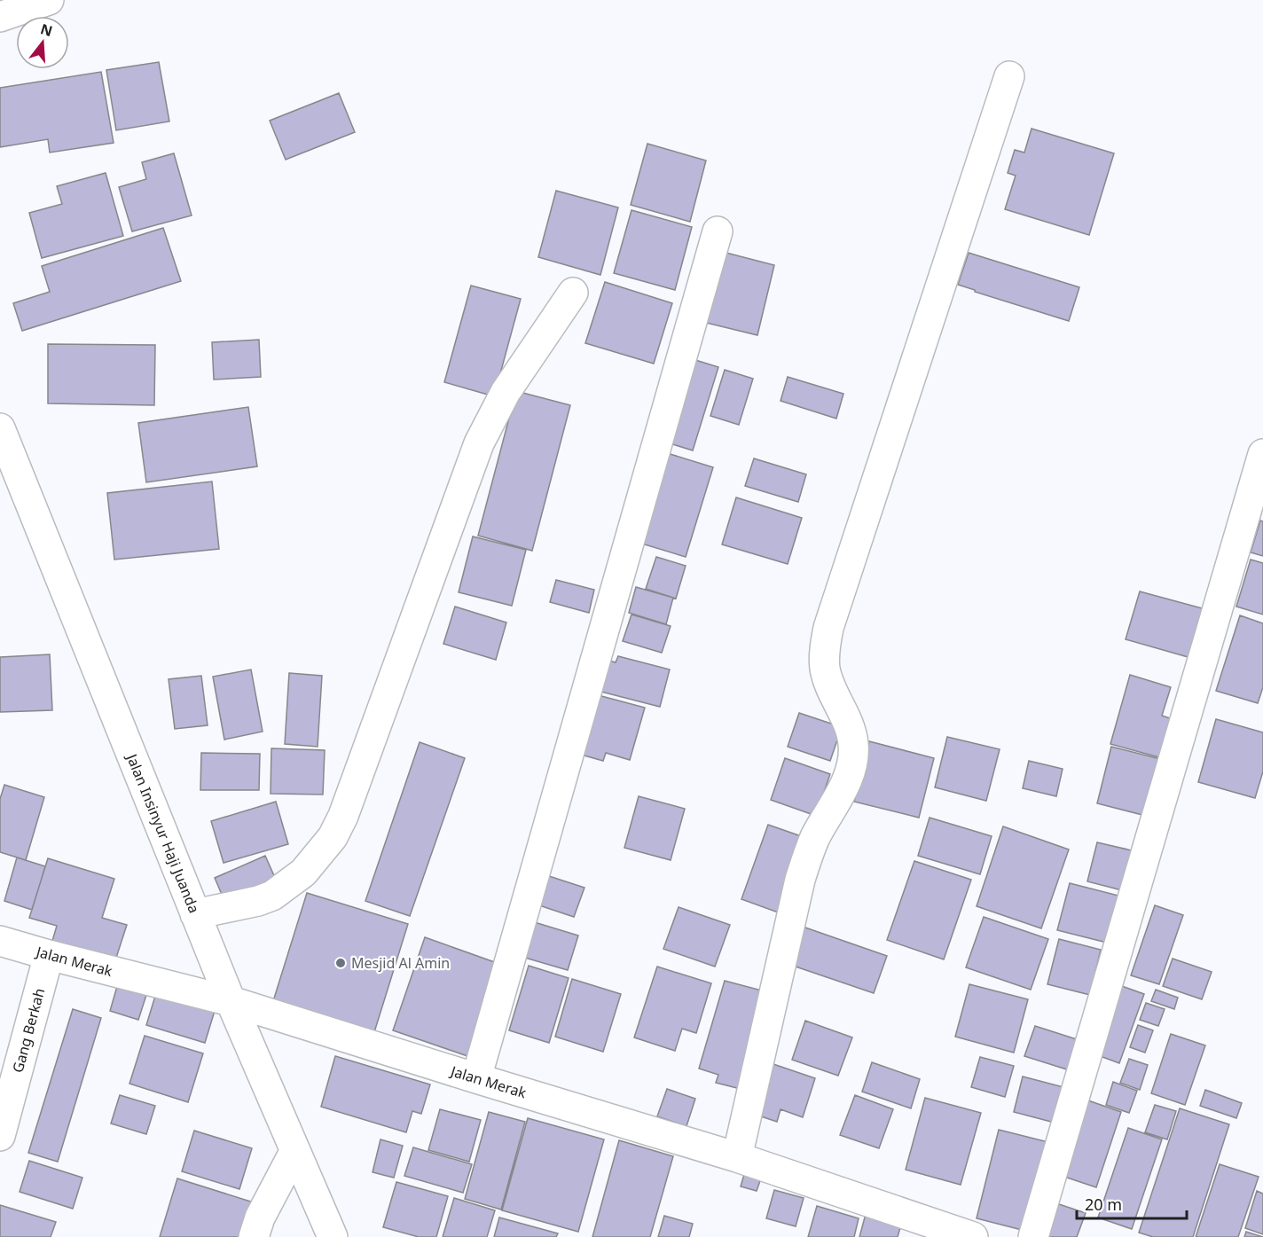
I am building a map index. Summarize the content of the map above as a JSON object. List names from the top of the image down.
{
  "streets": {
    "street": ["Jalan Insinyur Haji Juanda", "Jalan Merak", "Gang Berkah"]
  },
  "crossings": [
    ["Jalan Insinyur Haji Juanda", "Jalan Merak"],
    ["Jalan Merak", "Gang Berkah"]
  ],
  "places": ["Mesjid Al Amin"],
  "scale_bar": "20 m",
  "north": "top"
}
